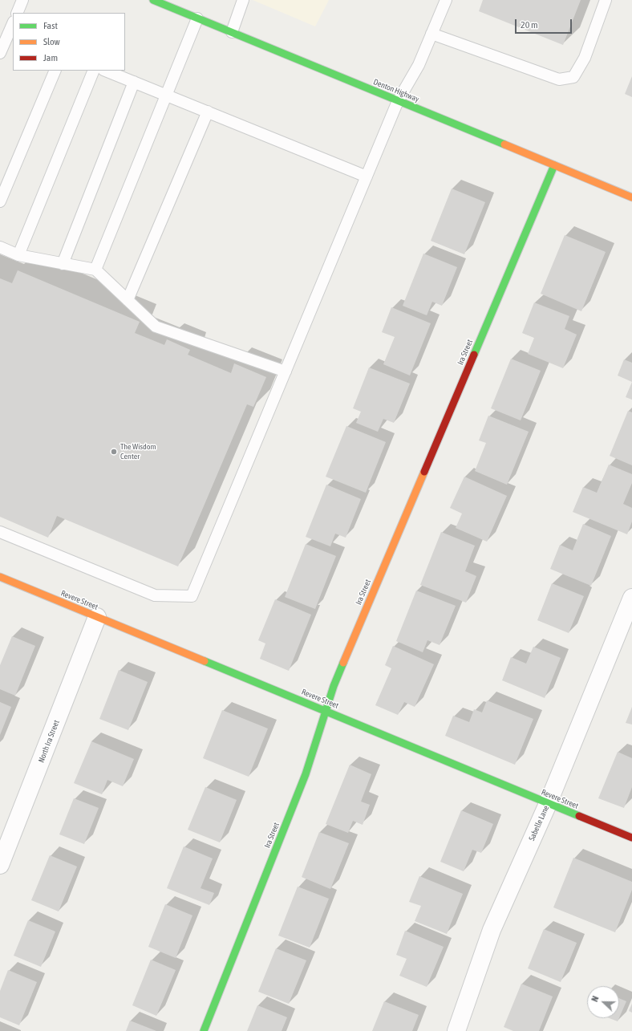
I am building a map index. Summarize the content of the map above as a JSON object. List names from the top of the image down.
{
  "streets": {
    "street": [
      "Denton Highway",
      "Ira Street",
      "Revere Street",
      "North Ira Street",
      "Sabelle Lane"
    ]
  },
  "crossings": [
    ["Denton Highway", "Ira Street"],
    ["Ira Street", "Revere Street"],
    ["Revere Street", "North Ira Street"],
    ["Revere Street", "Sabelle Lane"]
  ],
  "places": ["The Wisdom Center"],
  "legend": ["Fast", "Slow", "Jam"],
  "scale_bar": "20 m",
  "north": "left"
}
